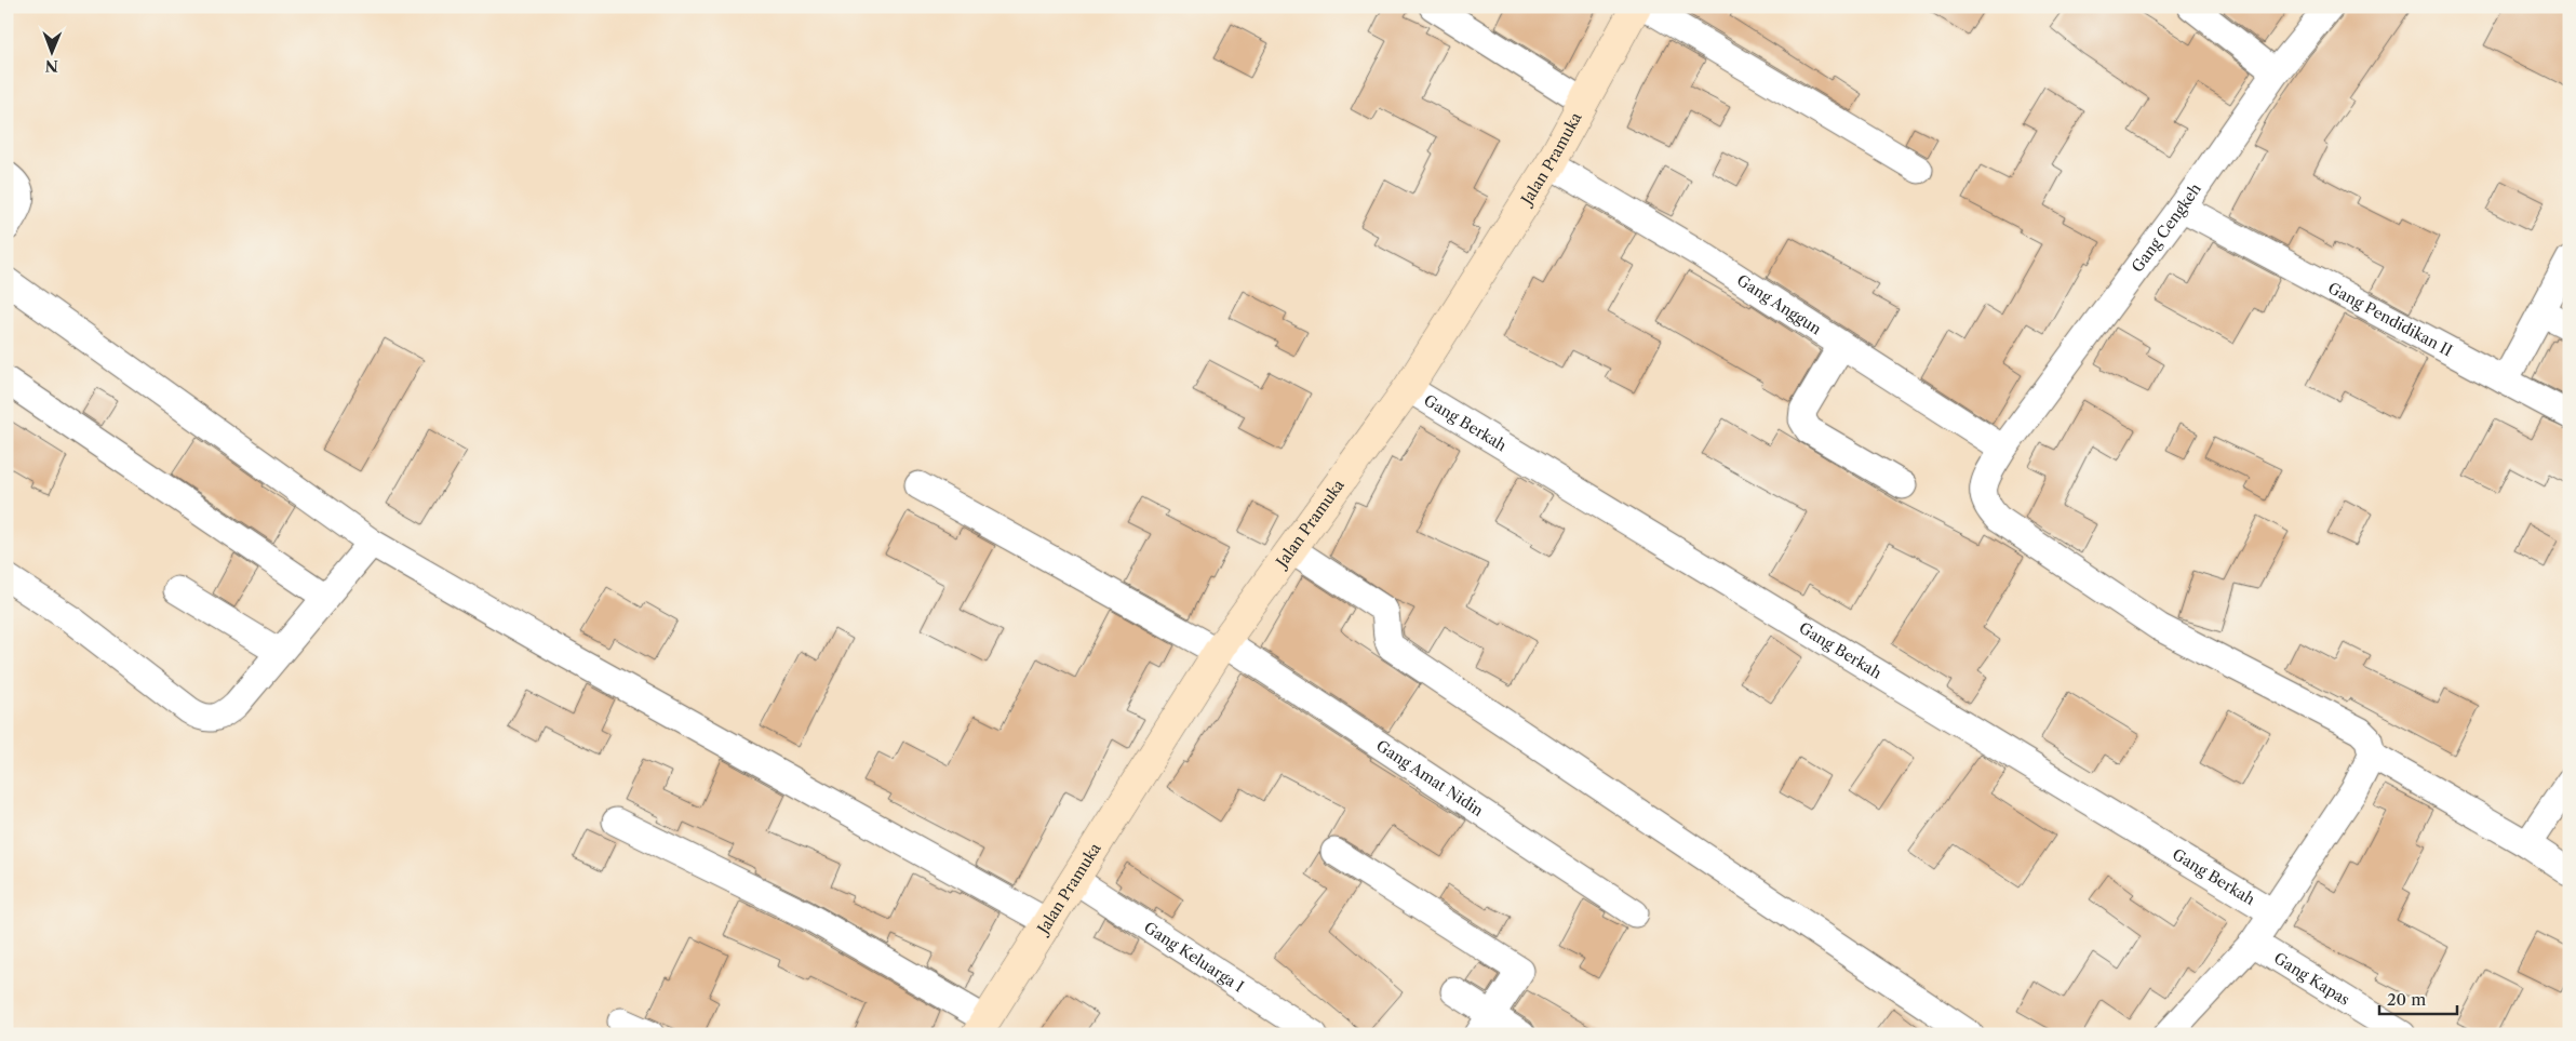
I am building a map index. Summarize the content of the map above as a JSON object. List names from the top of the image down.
{
  "streets": {
    "street": [
      "Jalan Pramuka",
      "Gang Cengkeh",
      "Gang Anggun",
      "Gang Pendidikan II",
      "Gang Berkah",
      "Gang Amat Nidin",
      "Gang Keluarga I",
      "Gang Kapas"
    ]
  },
  "crossings": [
    ["Jalan Pramuka", "Gang Anggun"],
    ["Jalan Pramuka", "Gang Berkah"],
    ["Jalan Pramuka", "Gang Amat Nidin"],
    ["Jalan Pramuka", "Gang Keluarga I"],
    ["Gang Cengkeh", "Gang Anggun"],
    ["Gang Cengkeh", "Gang Pendidikan II"]
  ],
  "scale_bar": "20 m",
  "north": "bottom"
}
